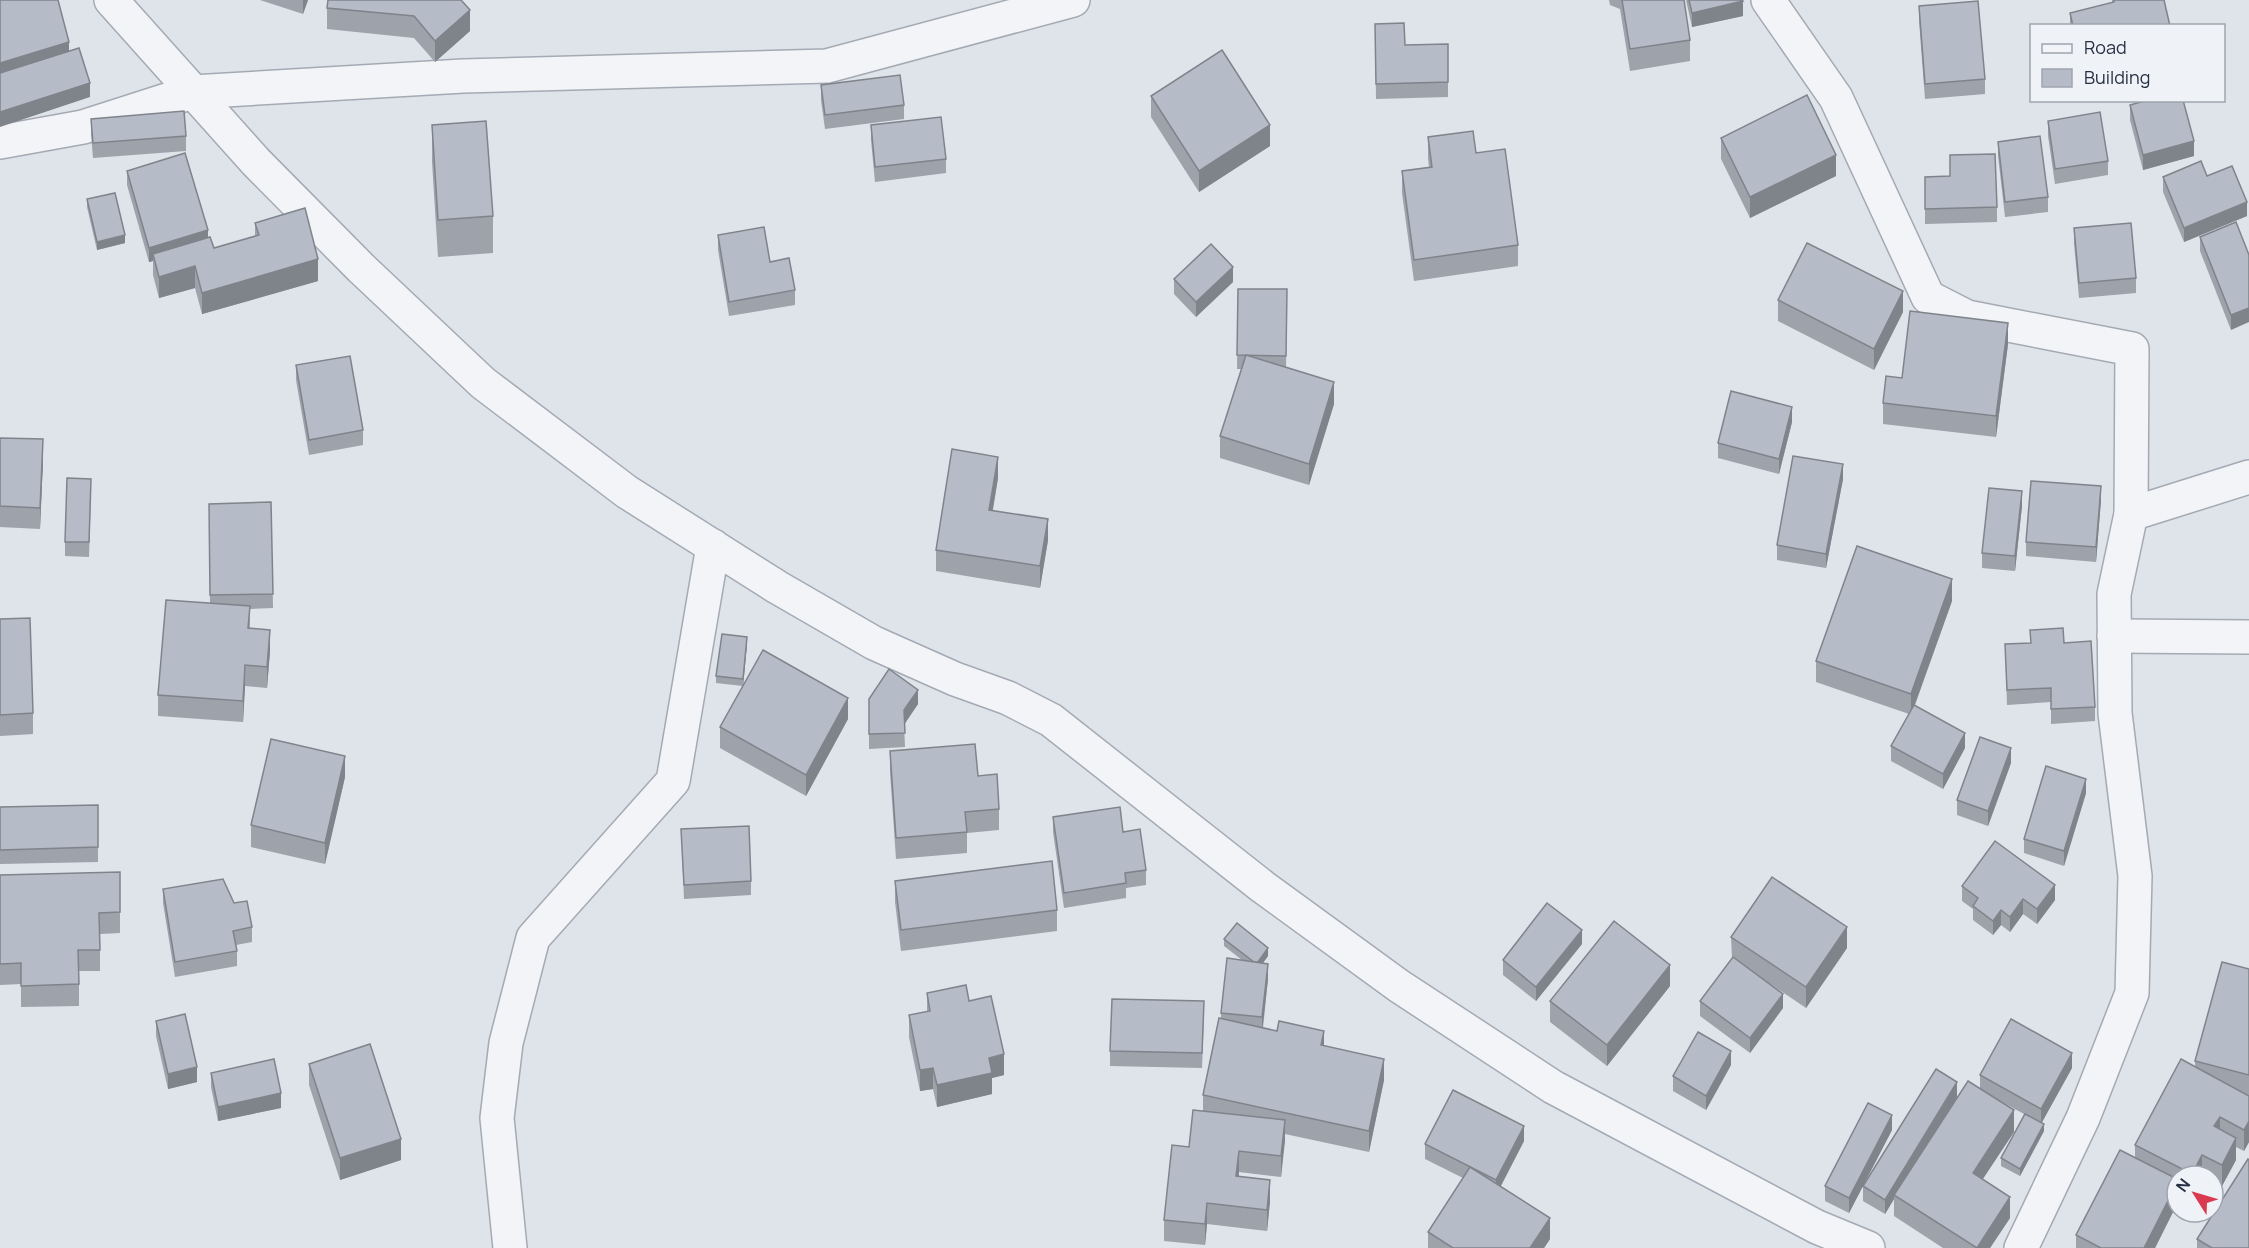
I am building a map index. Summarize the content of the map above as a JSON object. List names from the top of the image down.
{
  "legend": ["Road", "Building"],
  "north": "top left"
}
